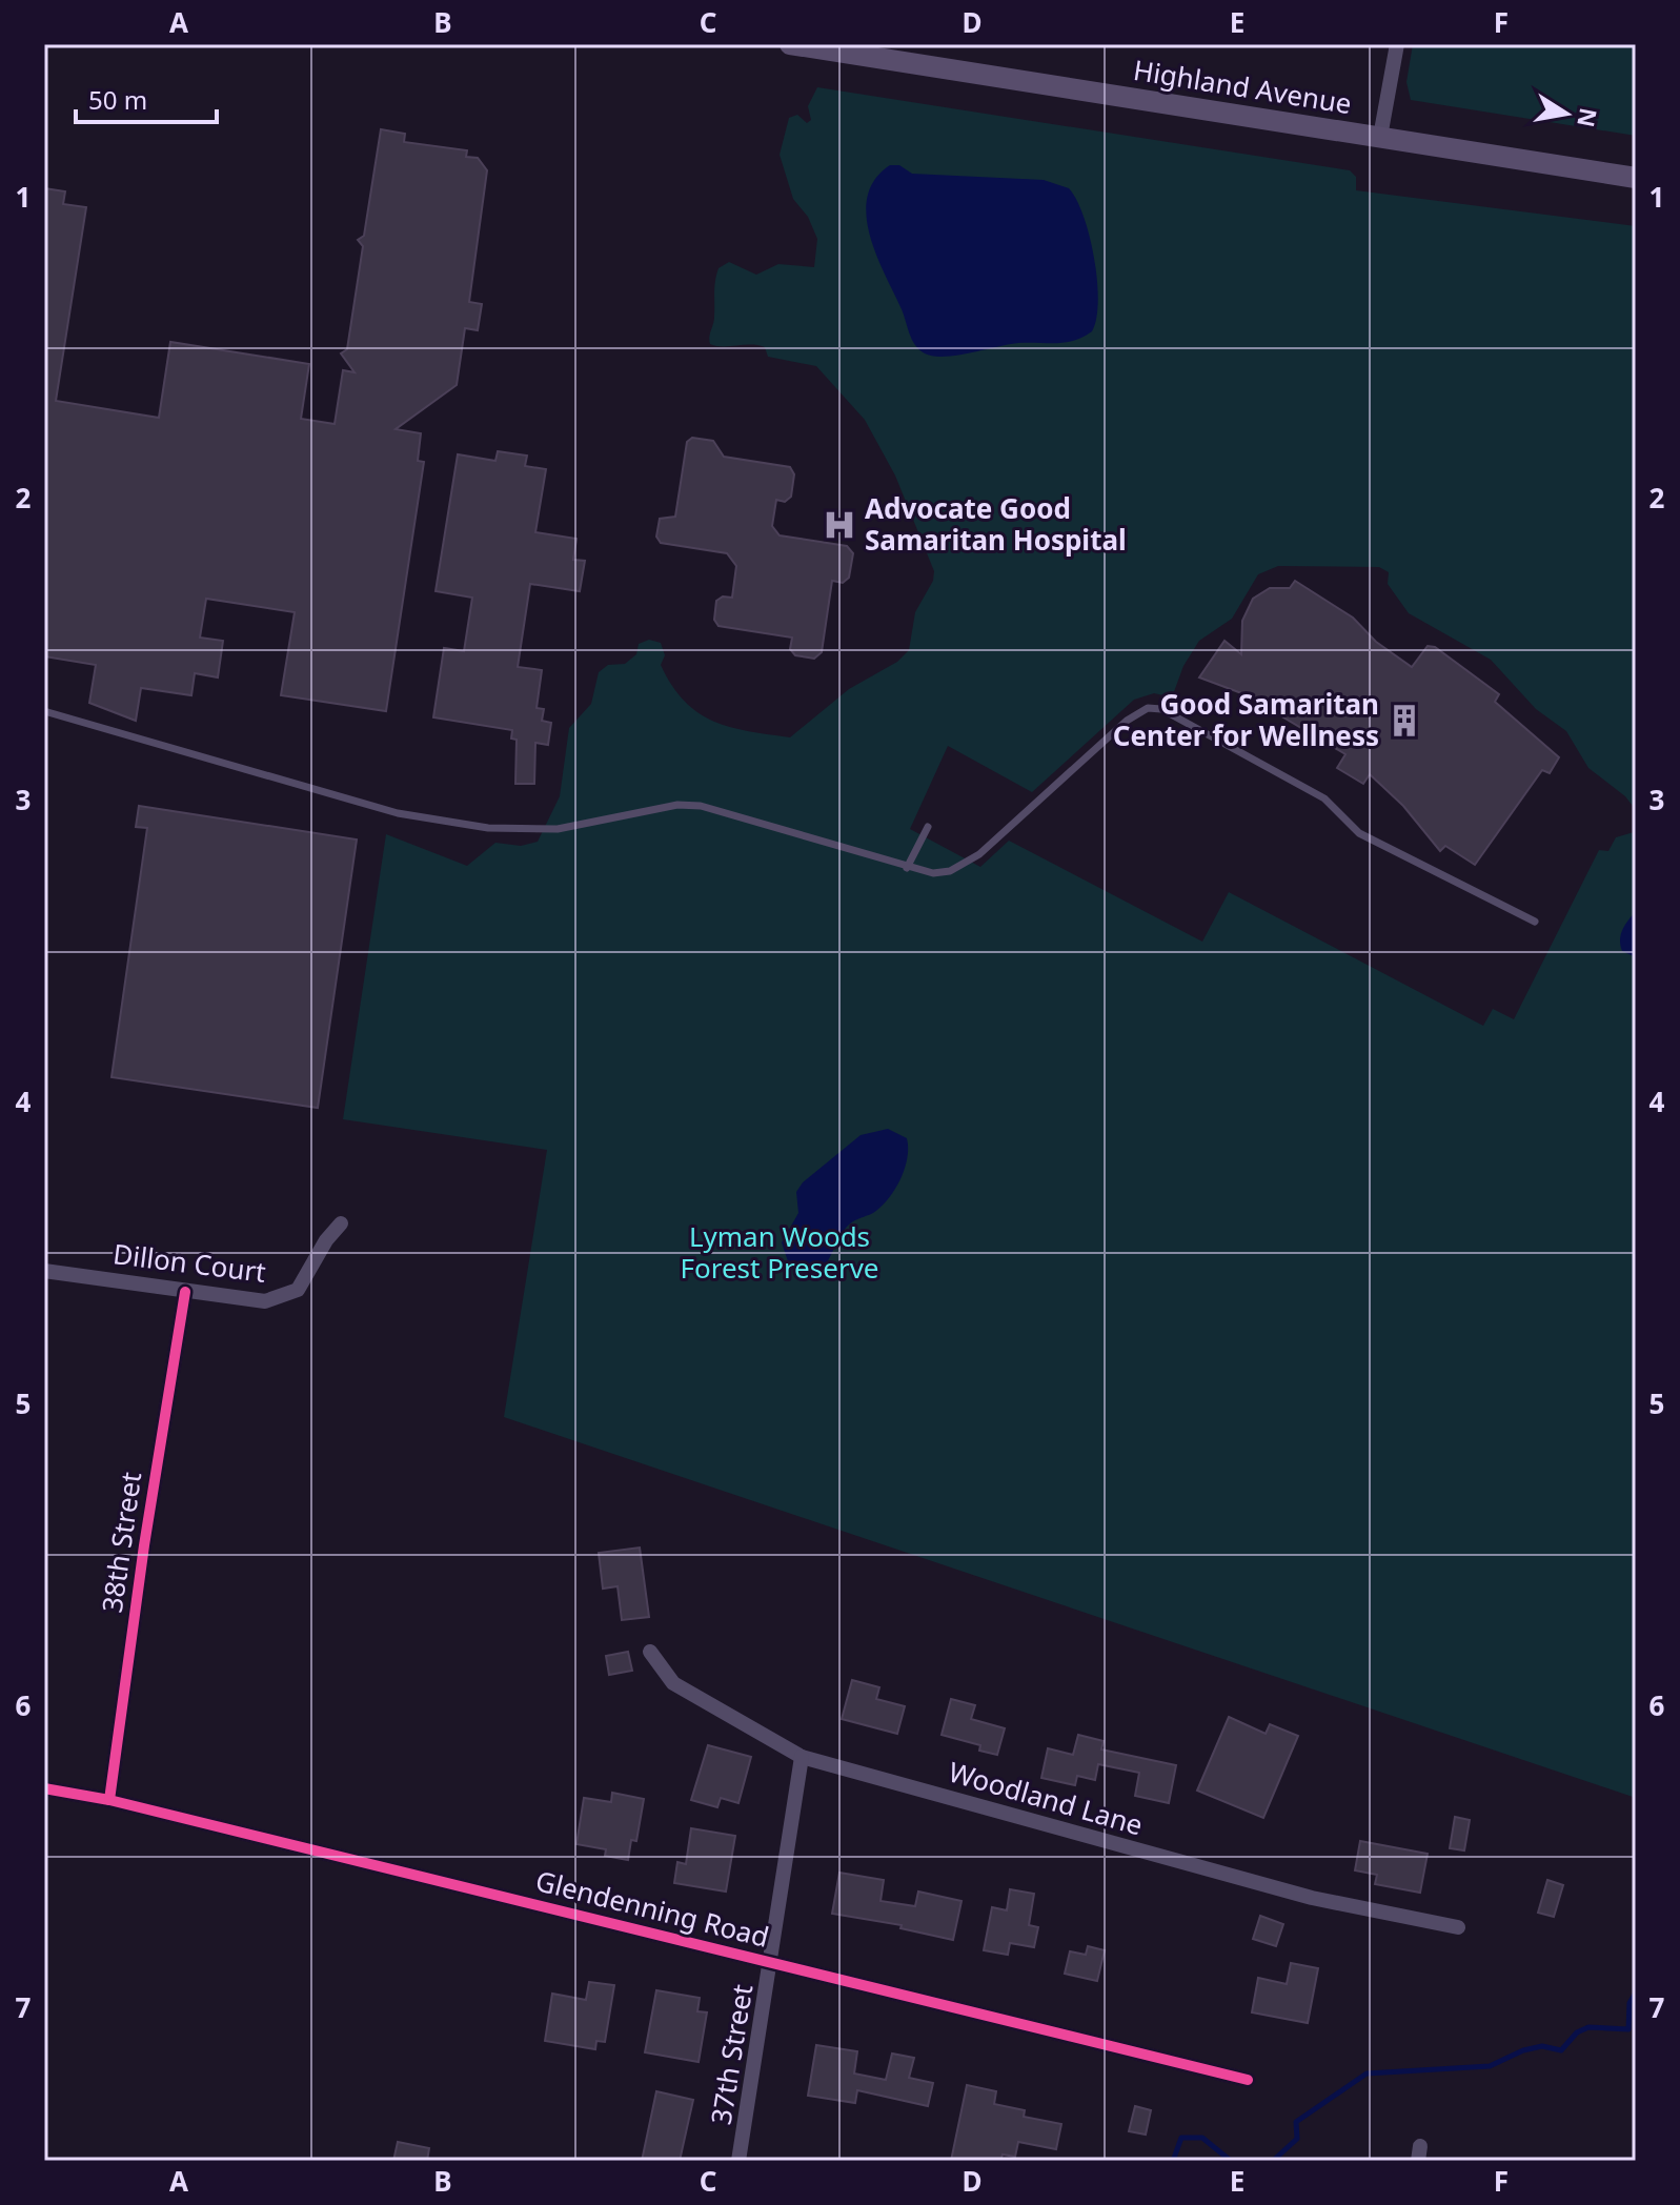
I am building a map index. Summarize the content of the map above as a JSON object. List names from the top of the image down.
{
  "streets": {
    "main road": ["Highland Avenue"],
    "street": [
      "Dillon Court",
      "38th Street",
      "Woodland Lane",
      "Glendenning Road",
      "37th Street"
    ]
  },
  "crossings": [
    ["Dillon Court", "38th Street"],
    ["38th Street", "Glendenning Road"],
    ["Woodland Lane", "37th Street"],
    ["Glendenning Road", "37th Street"]
  ],
  "parks": ["Lyman Woods Forest Preserve"],
  "places": {
    "hospital": ["Advocate Good Samaritan Hospital"],
    "building": ["Good Samaritan Center for Wellness"]
  },
  "scale_bar": "50 m",
  "north": "right",
  "grid": {
    "columns": [
      "A",
      "B",
      "C",
      "D",
      "E",
      "F"
    ],
    "rows": [
      "1",
      "2",
      "3",
      "4",
      "5",
      "6",
      "7"
    ]
  }
}
